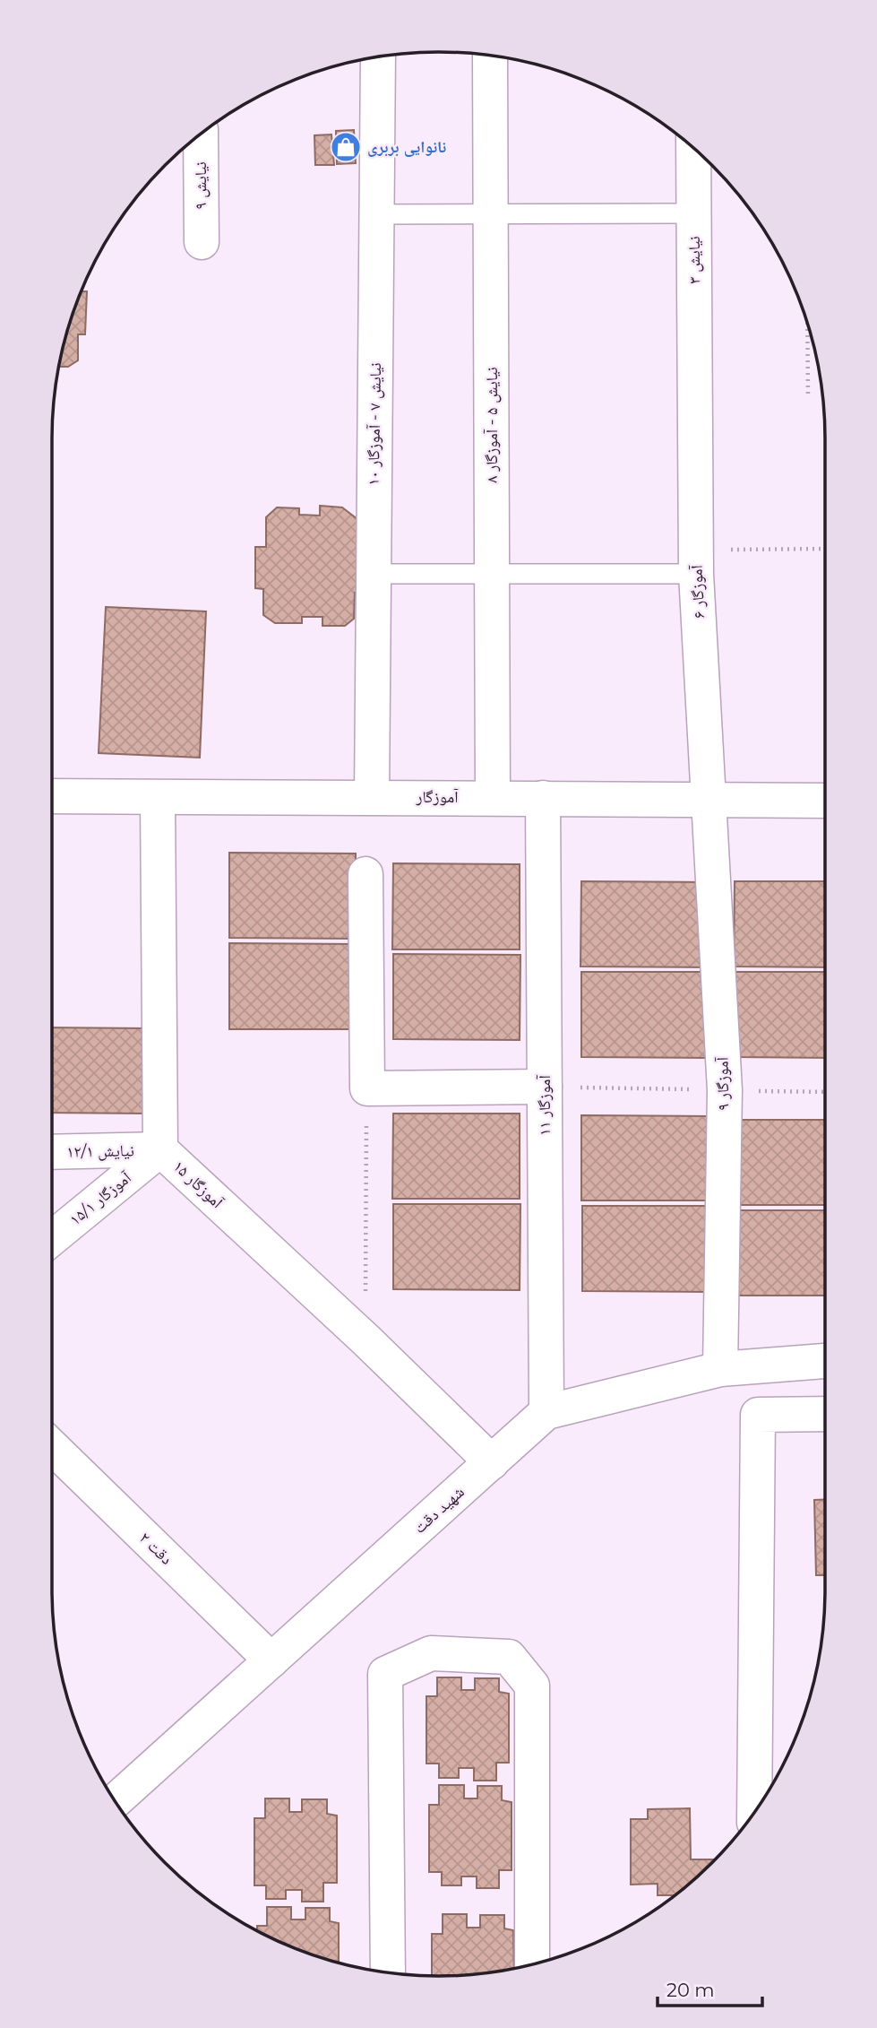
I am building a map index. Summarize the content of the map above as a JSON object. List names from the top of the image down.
{
  "streets": {
    "street": [
      "نیایش ۹",
      "نیایش ۳",
      "نیایش ۷ - آموزگار ۱۰",
      "نیایش ۵ - آموزگار ۸",
      "آموزگار ۶",
      "آموزگار",
      "آموزگار ۹",
      "آموزگار ۱۱",
      "نیایش ۱۲/۱",
      "آموزگار ۱۵",
      "آموزگار ۱۵/۱",
      "شهید دقت",
      "دقت ۲"
    ]
  },
  "crossings": [
    ["نیایش ۳", "آموزگار ۶"],
    ["نیایش ۷ - آموزگار ۱۰", "آموزگار"],
    ["نیایش ۵ - آموزگار ۸", "آموزگار"],
    ["آموزگار ۶", "آموزگار"],
    ["آموزگار ۶", "آموزگار ۹"],
    ["آموزگار", "آموزگار ۹"],
    ["آموزگار", "آموزگار ۱۱"],
    ["آموزگار", "آموزگار ۱۵"],
    ["آموزگار ۹", "شهید دقت"],
    ["آموزگار ۱۱", "شهید دقت"],
    ["نیایش ۱۲/۱", "آموزگار ۱۵"],
    ["نیایش ۱۲/۱", "آموزگار ۱۵/۱"],
    ["آموزگار ۱۵", "آموزگار ۱۵/۱"],
    ["آموزگار ۱۵", "شهید دقت"],
    ["شهید دقت", "دقت ۲"]
  ],
  "places": {
    "shop": ["نانوایی بربری"]
  },
  "scale_bar": "20 m"
}
